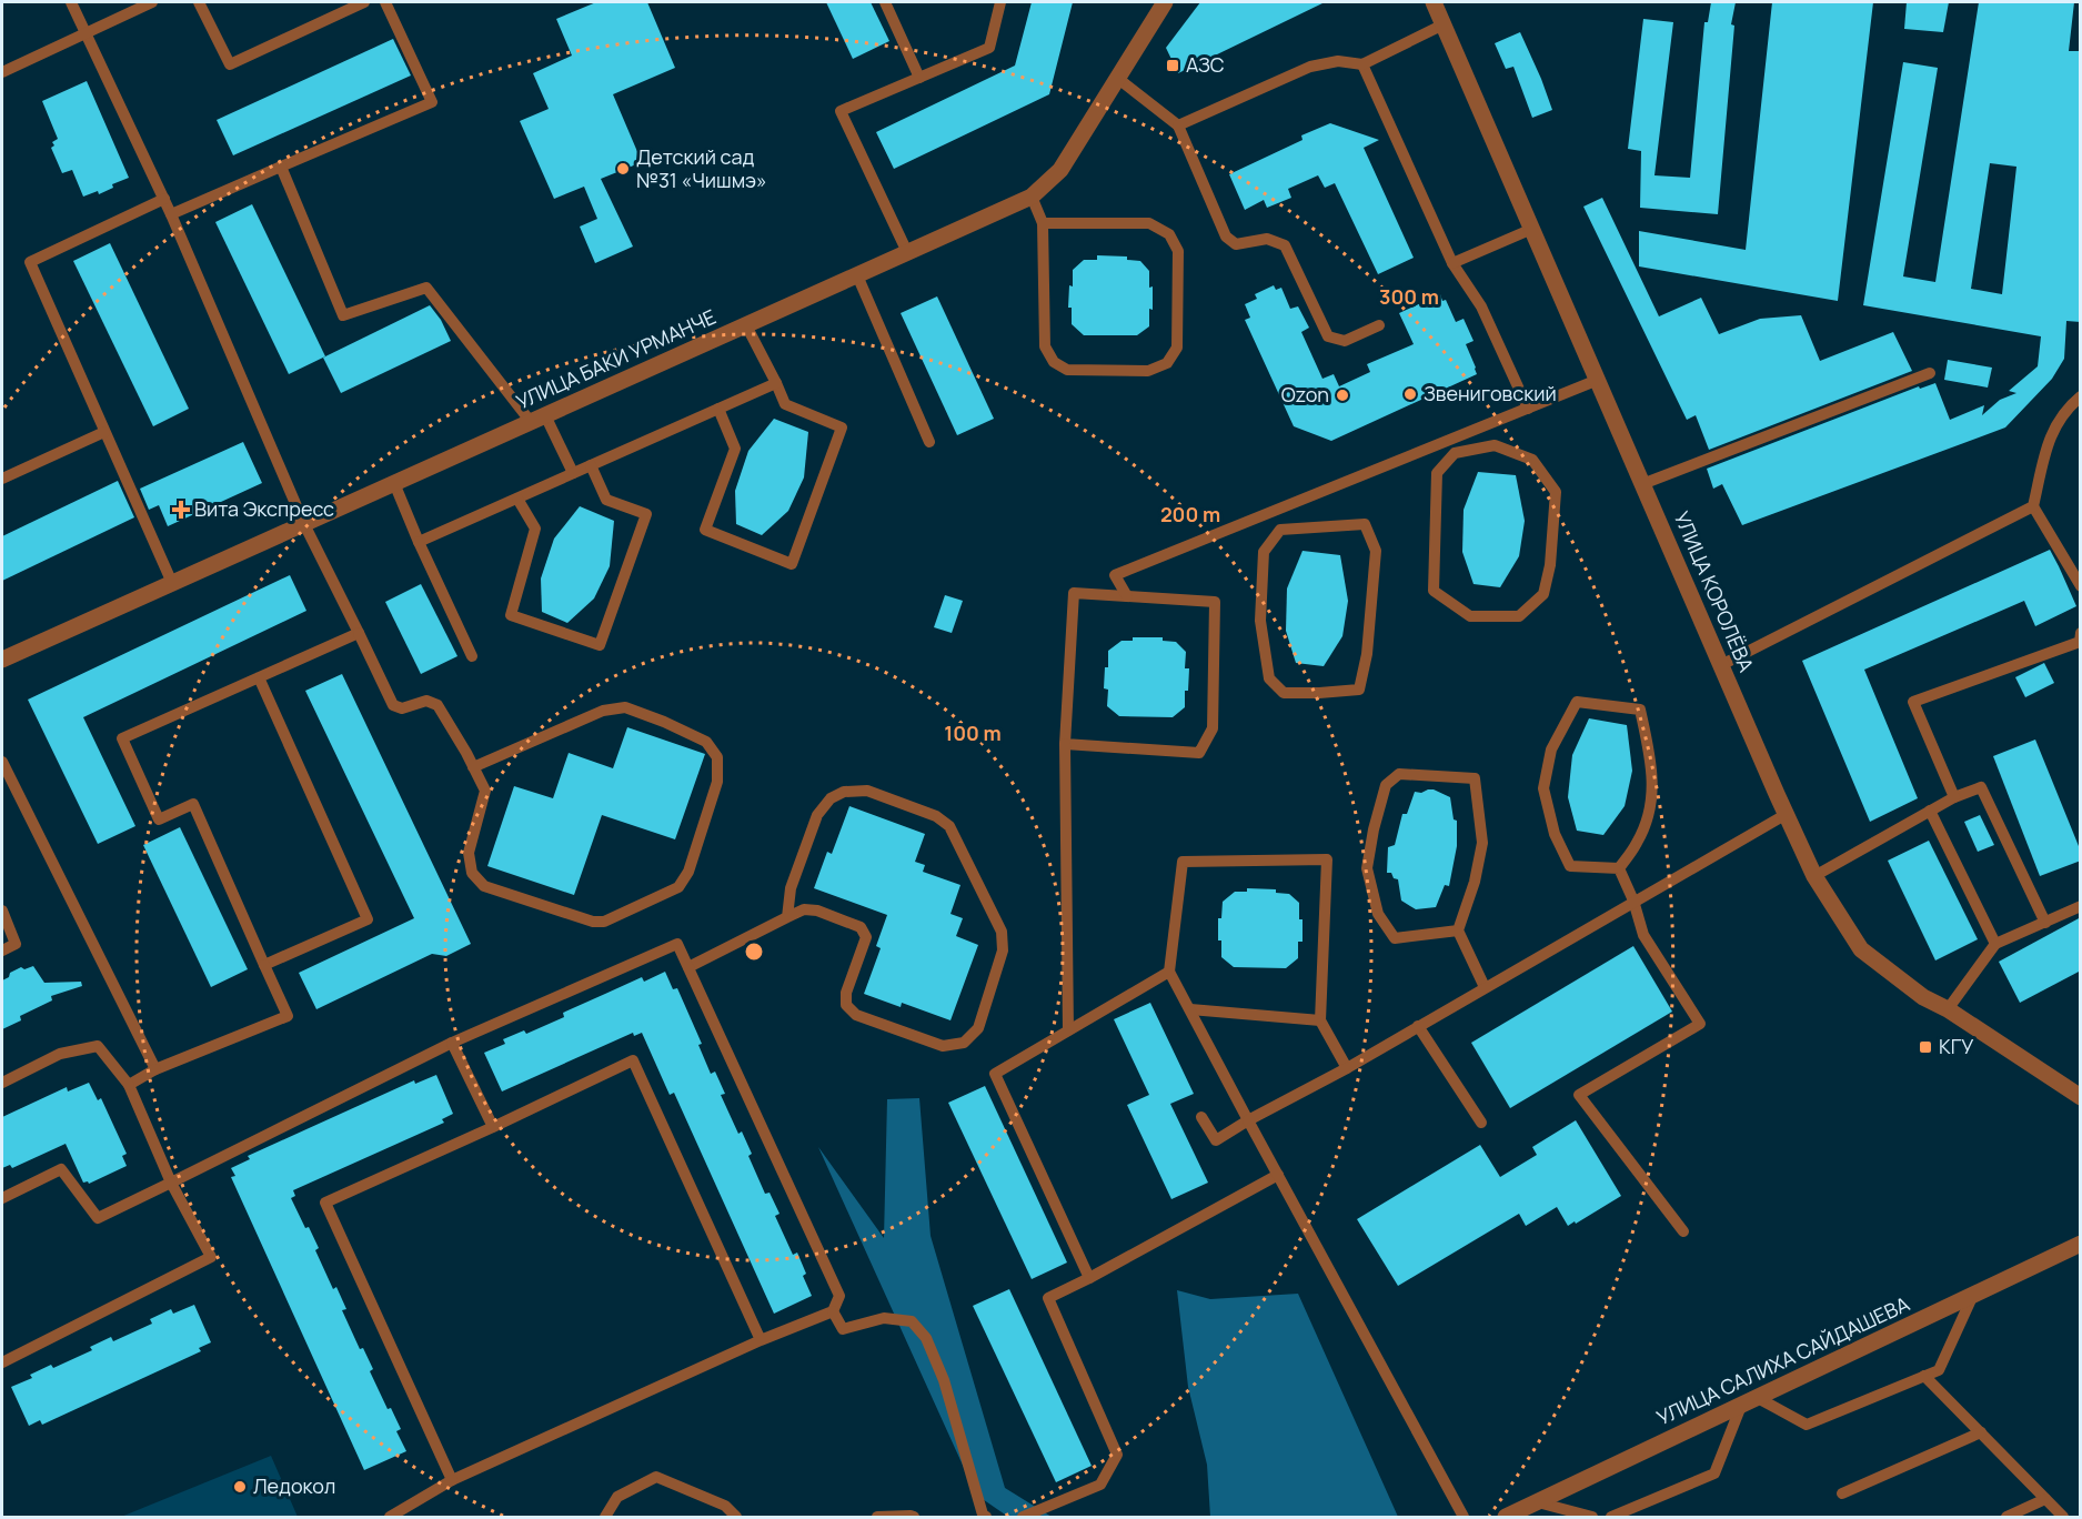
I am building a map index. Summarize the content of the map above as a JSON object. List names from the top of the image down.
{
  "streets": {
    "street": ["УЛИЦА БАКИ УРМАНЧЕ", "УЛИЦА КОРОЛЁВА", "УЛИЦА САЛИХА САЙДАШЕВА"]
  },
  "places": {
    "transit": ["АЗС", "КГУ"],
    "other": [
      "Детский сад №31 «Чишмэ»",
      "Звениговский",
      "Ozon",
      "Ледокол"
    ],
    "health": ["Вита Экспресс"]
  },
  "rings": ["300 m", "200 m", "100 m"]
}
